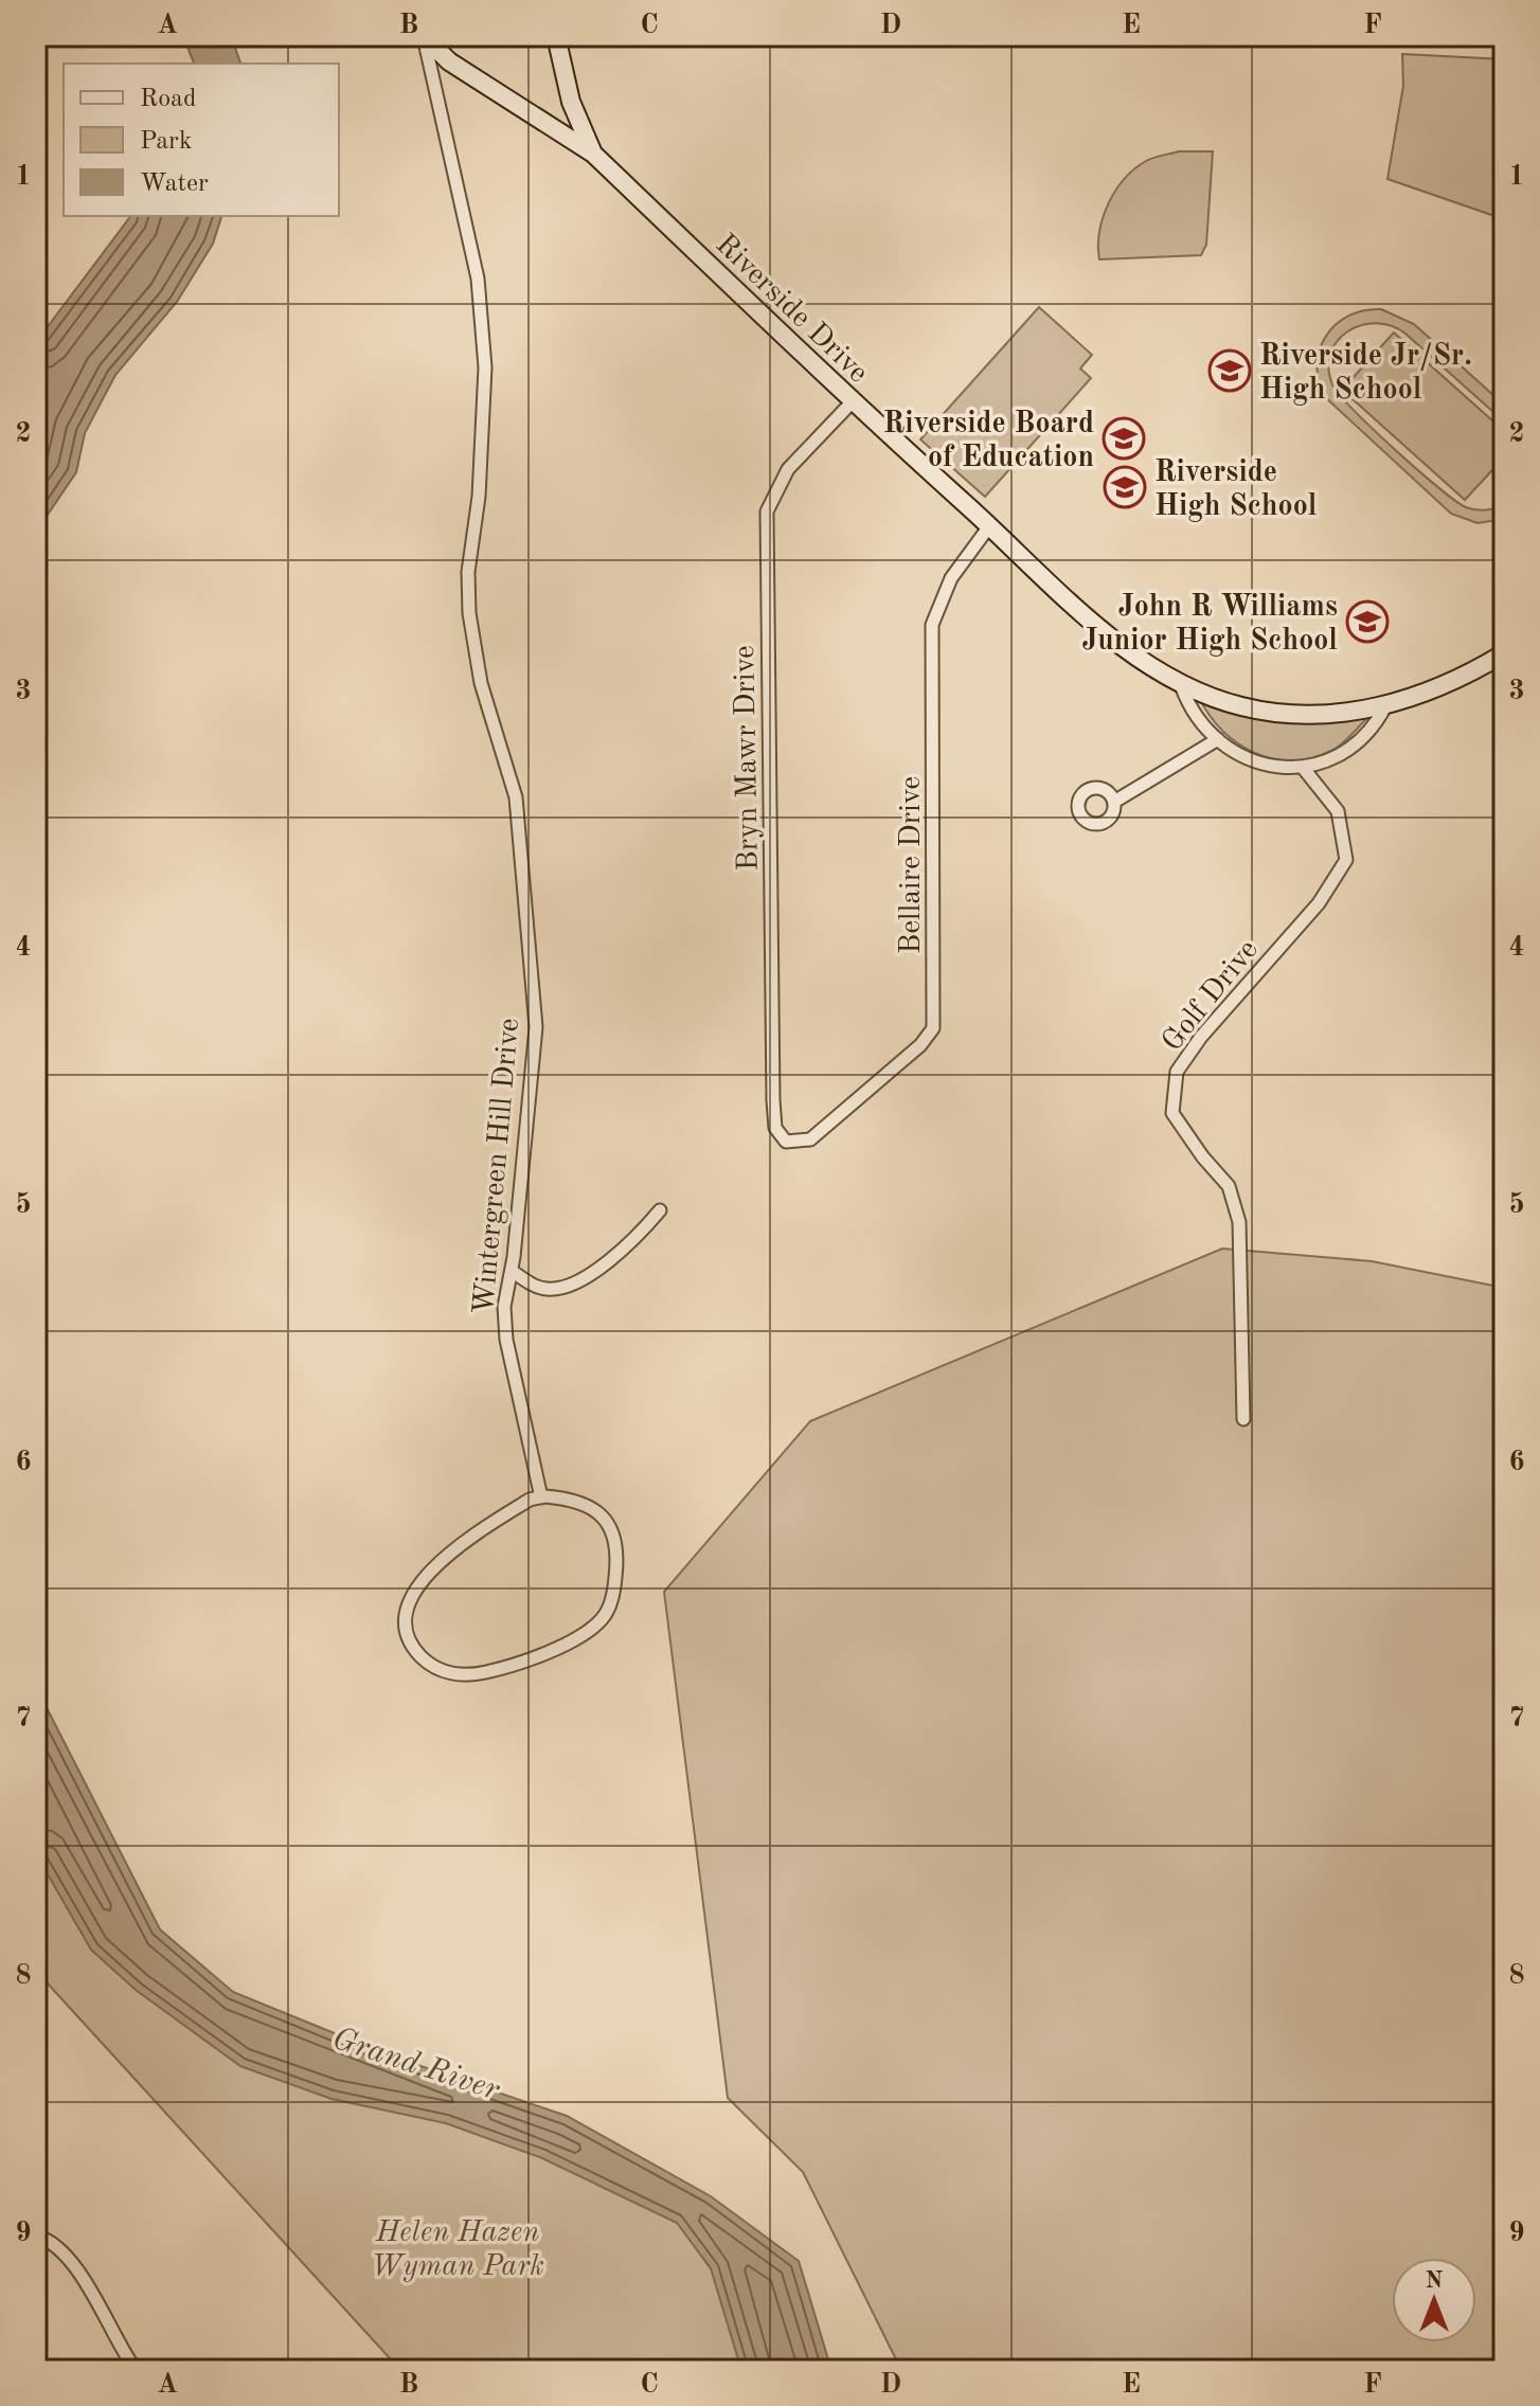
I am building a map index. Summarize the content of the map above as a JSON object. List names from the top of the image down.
{
  "streets": {
    "main road": ["Riverside Drive"],
    "street": [
      "Bryn Mawr Drive",
      "Bellaire Drive",
      "Golf Drive",
      "Wintergreen Hill Drive"
    ]
  },
  "crossings": [
    ["Riverside Drive", "Bryn Mawr Drive"],
    ["Riverside Drive", "Bellaire Drive"],
    ["Bryn Mawr Drive", "Bellaire Drive"]
  ],
  "water": ["Grand River"],
  "parks": ["Helen Hazen Wyman Park"],
  "places": {
    "school or university": [
      "Riverside Jr/Sr. High School",
      "Riverside Board of Education",
      "Riverside High School",
      "John R Williams Junior High School"
    ]
  },
  "legend": ["Road", "Park", "Water"],
  "north": "top",
  "grid": {
    "columns": [
      "A",
      "B",
      "C",
      "D",
      "E",
      "F"
    ],
    "rows": [
      "1",
      "2",
      "3",
      "4",
      "5",
      "6",
      "7",
      "8",
      "9"
    ]
  }
}
